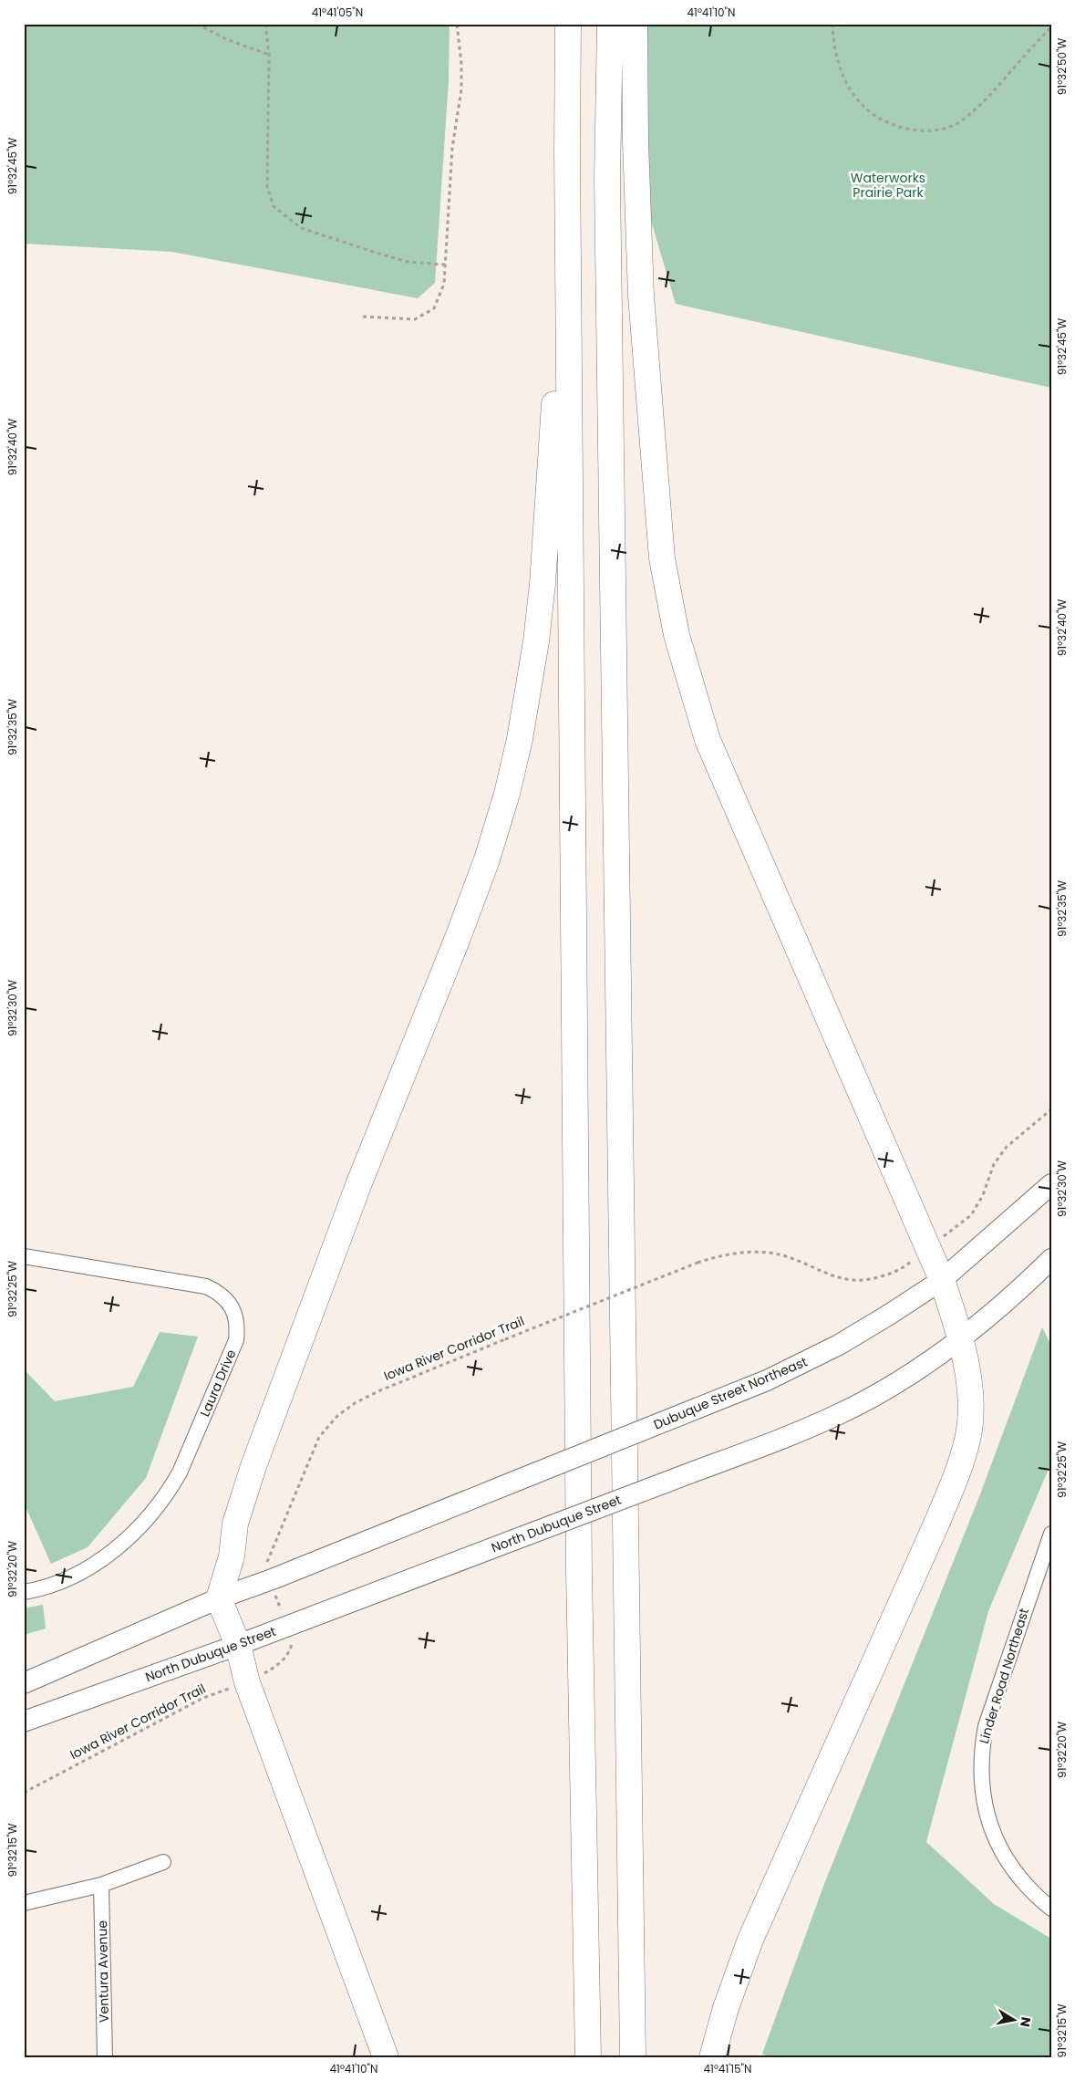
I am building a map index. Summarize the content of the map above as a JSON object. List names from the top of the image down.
{
  "streets": {
    "main road": ["Dubuque Street Northeast", "North Dubuque Street"],
    "street": ["Laura Drive", "Linder Road Northeast", "Ventura Avenue"],
    "path": ["Iowa River Corridor Trail"]
  },
  "crossings": [
    ["Iowa River Corridor Trail", "Dubuque Street Northeast"],
    ["Iowa River Corridor Trail", "North Dubuque Street"]
  ],
  "parks": ["Waterworks Prairie Park"],
  "north": "right",
  "coordinates": [
    "41°41'05\"N",
    "41°41'10\"N",
    "91°32'50\"W",
    "91°32'45\"W",
    "91°32'40\"W",
    "91°32'35\"W",
    "91°32'30\"W",
    "91°32'25\"W",
    "91°32'20\"W",
    "91°32'15\"W",
    "41°41'15\"N"
  ]
}
